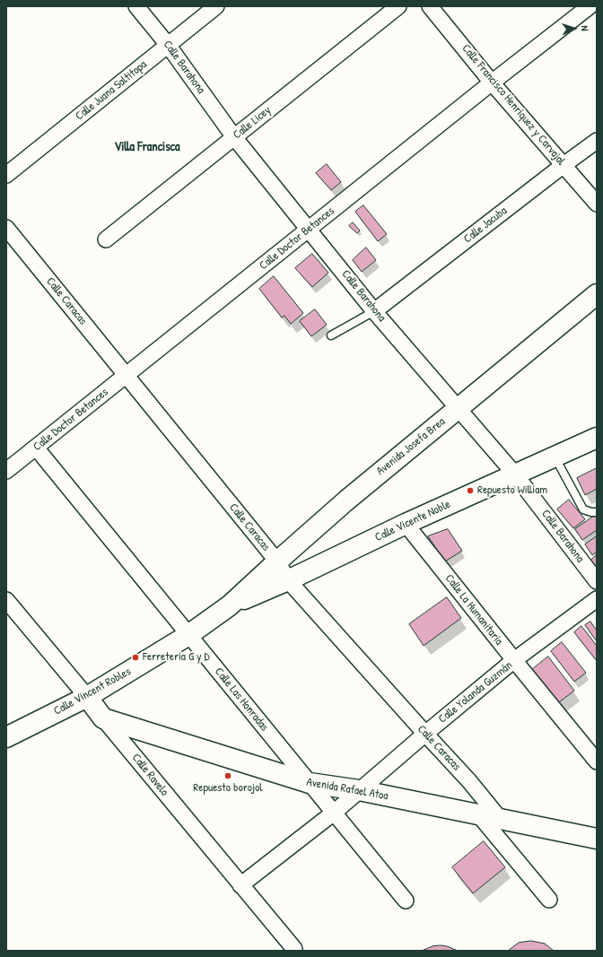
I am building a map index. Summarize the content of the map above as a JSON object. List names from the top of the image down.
{
  "streets": {
    "main road": [
      "Avenida Josefa Brea",
      "Calle Vicente Noble",
      "Calle Vincent Robles",
      "Calle Ravelo",
      "Avenida Rafael Atoa"
    ],
    "street": [
      "Calle Barahona",
      "Calle Juana Saltitopa",
      "Calle Francisco Henríquez y Carvajal",
      "Calle Licey",
      "Calle Jacuba",
      "Calle Doctor Betances",
      "Calle Caracas",
      "Calle La Humanitaria",
      "Calle Yolanda Guzmán",
      "Calle Las Honradas"
    ]
  },
  "crossings": [
    ["Calle Barahona", "Calle Juana Saltitopa"],
    ["Calle Barahona", "Calle Licey"],
    ["Calle Barahona", "Calle Jacuba"],
    ["Calle Barahona", "Calle Doctor Betances"],
    ["Calle Barahona", "Avenida Josefa Brea"],
    ["Calle Barahona", "Calle Vicente Noble"],
    ["Calle Francisco Henríquez y Carvajal", "Calle Jacuba"],
    ["Calle Francisco Henríquez y Carvajal", "Calle Doctor Betances"],
    ["Calle Doctor Betances", "Calle Caracas"],
    ["Calle Doctor Betances", "Calle Las Honradas"],
    ["Calle Caracas", "Avenida Josefa Brea"],
    ["Calle Caracas", "Calle Vicente Noble"],
    ["Calle Caracas", "Calle Yolanda Guzmán"],
    ["Calle Caracas", "Avenida Rafael Atoa"],
    ["Avenida Josefa Brea", "Calle Vicente Noble"],
    ["Avenida Josefa Brea", "Calle Vincent Robles"],
    ["Calle Vicente Noble", "Calle La Humanitaria"],
    ["Calle Vicente Noble", "Calle Vincent Robles"],
    ["Calle La Humanitaria", "Calle Yolanda Guzmán"],
    ["Calle Vincent Robles", "Calle Las Honradas"],
    ["Calle Vincent Robles", "Calle Ravelo"],
    ["Calle Yolanda Guzmán", "Calle Las Honradas"],
    ["Calle Yolanda Guzmán", "Calle Ravelo"],
    ["Calle Yolanda Guzmán", "Avenida Rafael Atoa"],
    ["Calle Las Honradas", "Avenida Rafael Atoa"],
    ["Calle Ravelo", "Avenida Rafael Atoa"]
  ],
  "districts": ["Villa Francisca"],
  "places": ["Repuesto William", "Ferretería G y D", "Repuesto borojol"],
  "north": "right"
}
